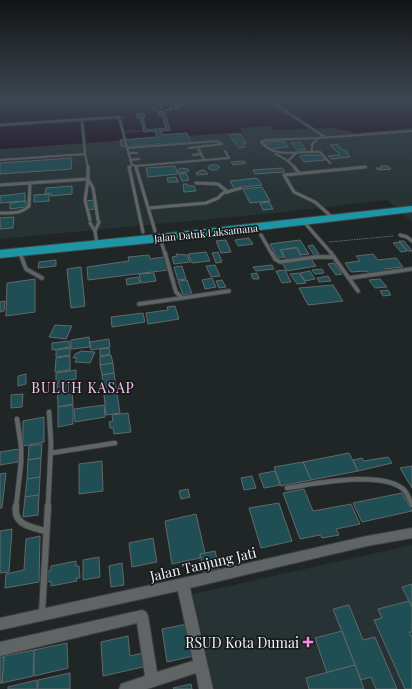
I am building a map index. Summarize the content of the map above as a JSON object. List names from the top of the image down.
{
  "streets": {
    "highway": ["Jalan Datuk Laksamana"],
    "street": ["Jalan Tanjung Jati"]
  },
  "districts": ["BULUH KASAP"],
  "places": {
    "health": ["RSUD Kota Dumai"]
  }
}
